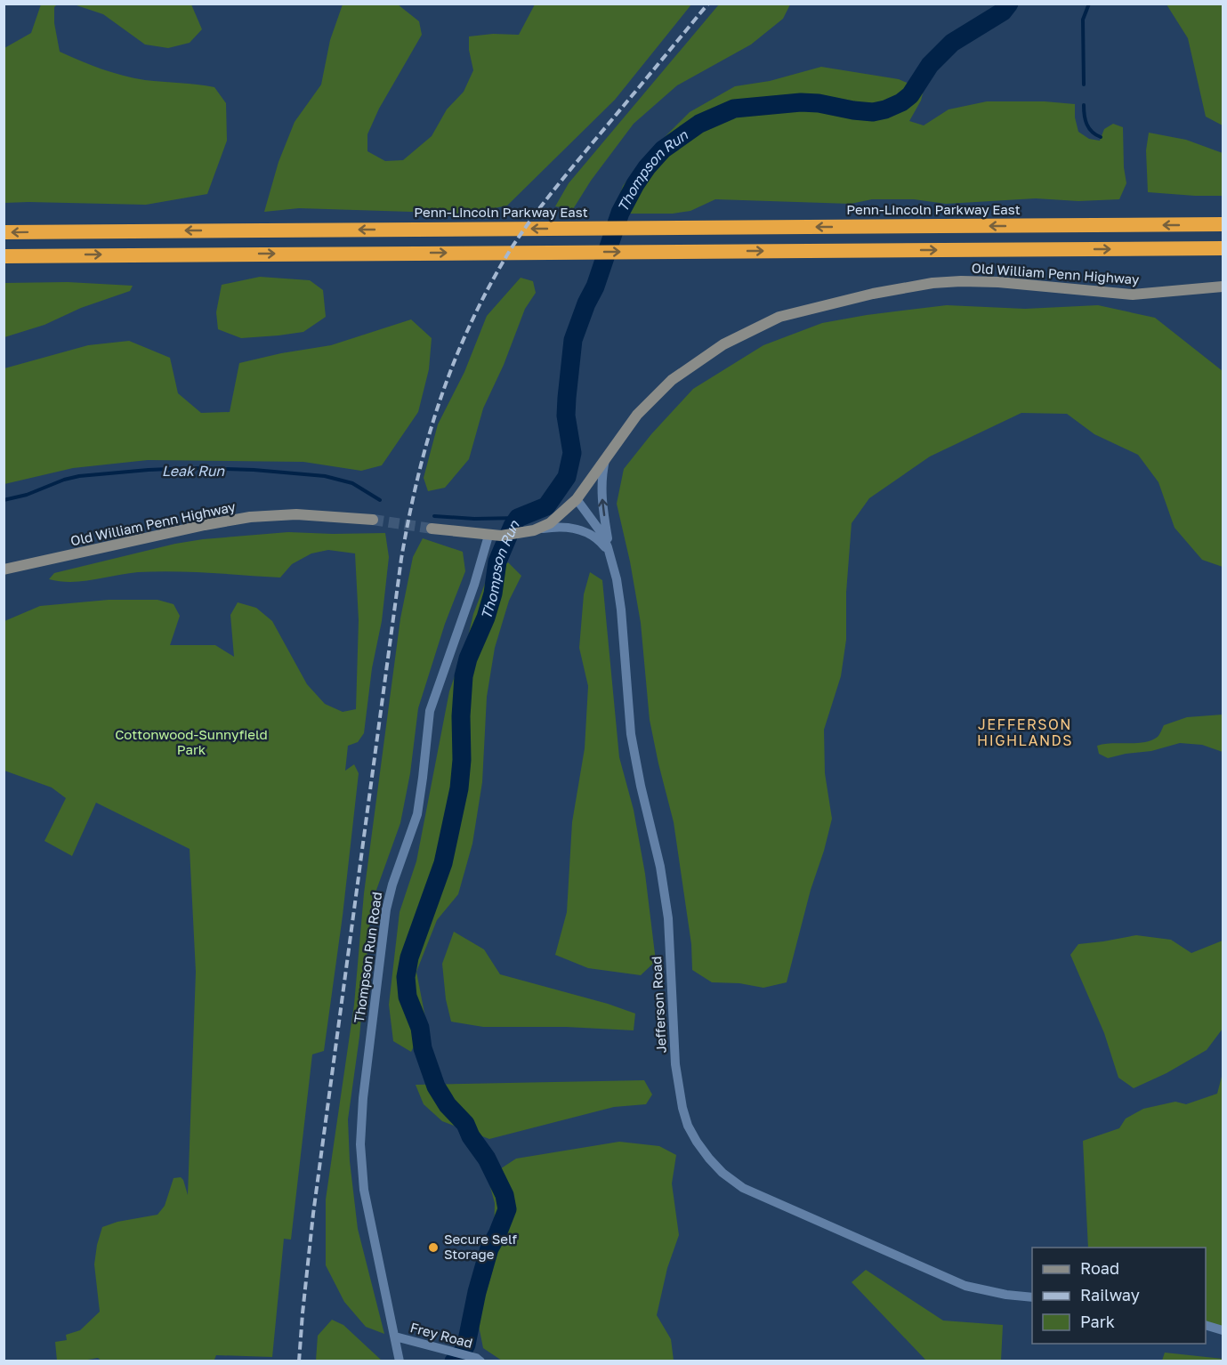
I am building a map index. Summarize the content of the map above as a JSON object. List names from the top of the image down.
{
  "streets": {
    "highway": ["Penn-Lincoln Parkway East"],
    "main road": ["Old William Penn Highway"],
    "street": ["Thompson Run Road", "Jefferson Road", "Frey Road"]
  },
  "crossings": [
    ["Old William Penn Highway", "Thompson Run Road"],
    ["Old William Penn Highway", "Jefferson Road"],
    ["Thompson Run Road", "Frey Road"]
  ],
  "districts": ["JEFFERSON HIGHLANDS"],
  "water": ["Thompson Run", "Leak Run"],
  "parks": ["Cottonwood-Sunnyfield Park"],
  "places": ["Secure Self Storage"],
  "legend": ["Road", "Railway", "Park"]
}
